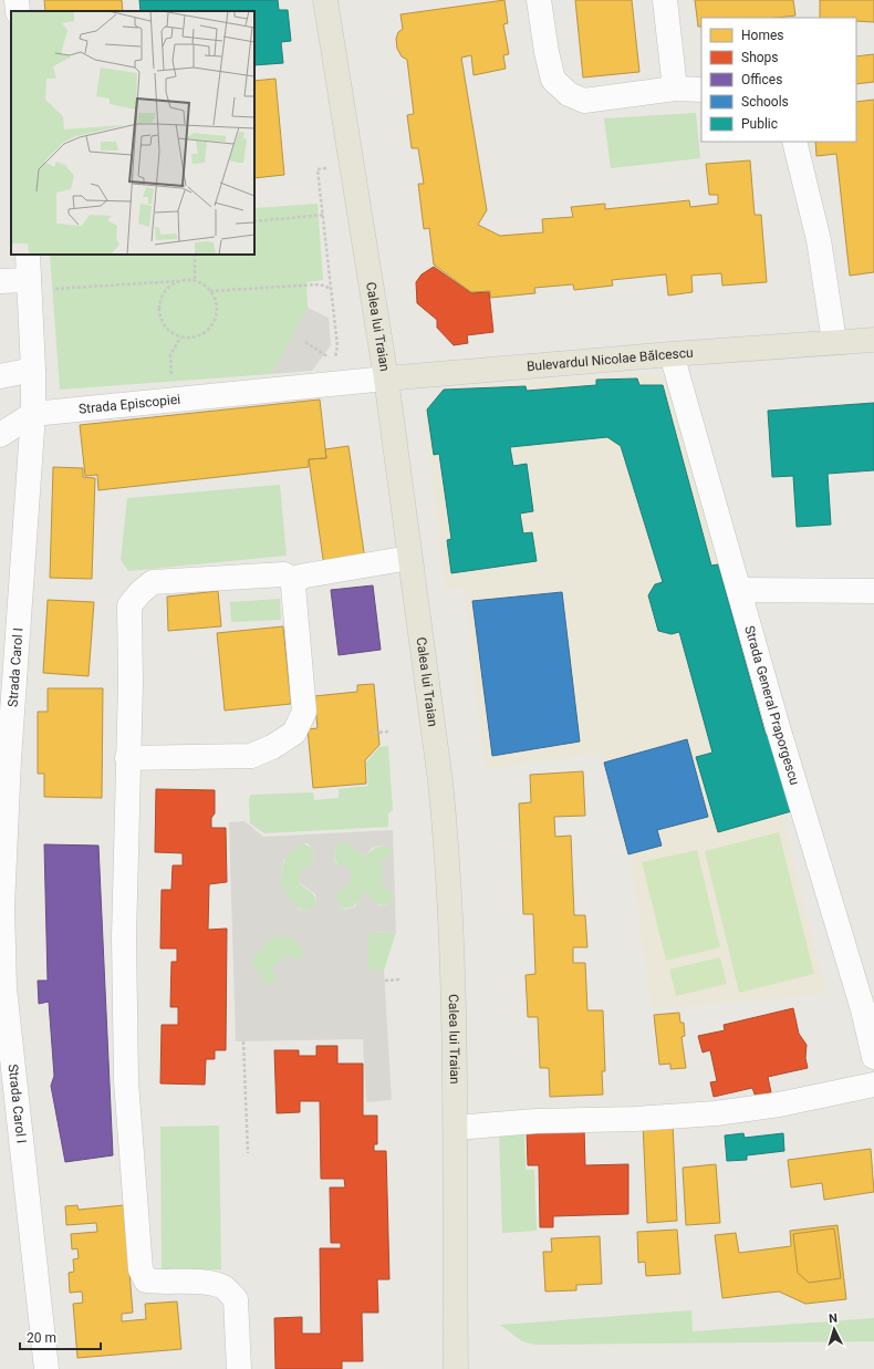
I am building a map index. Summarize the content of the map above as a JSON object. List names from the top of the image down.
{
  "streets": {
    "main road": ["Calea lui Traian", "Bulevardul Nicolae Bălcescu"],
    "street": ["Strada Episcopiei", "Strada Carol I", "Strada General Praporgescu"]
  },
  "crossings": [
    ["Calea lui Traian", "Bulevardul Nicolae Bălcescu"],
    ["Calea lui Traian", "Strada Episcopiei"],
    ["Bulevardul Nicolae Bălcescu", "Strada Episcopiei"],
    ["Bulevardul Nicolae Bălcescu", "Strada General Praporgescu"],
    ["Strada Episcopiei", "Strada Carol I"]
  ],
  "legend": [
    "Homes",
    "Shops",
    "Offices",
    "Schools",
    "Public"
  ],
  "scale_bar": "20 m",
  "north": "top"
}
